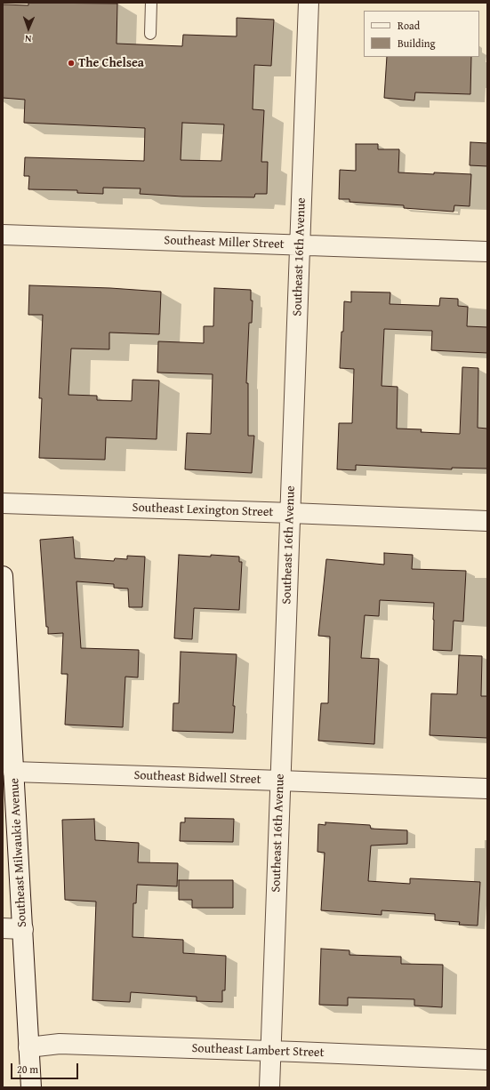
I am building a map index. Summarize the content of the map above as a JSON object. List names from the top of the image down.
{
  "streets": {
    "street": [
      "Southeast Miller Street",
      "Southeast 16th Avenue",
      "Southeast Lexington Street",
      "Southeast Bidwell Street",
      "Southeast Milwaukie Avenue",
      "Southeast Lambert Street"
    ]
  },
  "crossings": [
    ["Southeast Miller Street", "Southeast 16th Avenue"],
    ["Southeast 16th Avenue", "Southeast Lexington Street"],
    ["Southeast 16th Avenue", "Southeast Bidwell Street"],
    ["Southeast 16th Avenue", "Southeast Lambert Street"],
    ["Southeast Bidwell Street", "Southeast Milwaukie Avenue"],
    ["Southeast Milwaukie Avenue", "Southeast Lambert Street"]
  ],
  "places": ["The Chelsea"],
  "legend": ["Road", "Building"],
  "scale_bar": "20 m",
  "north": "bottom"
}
